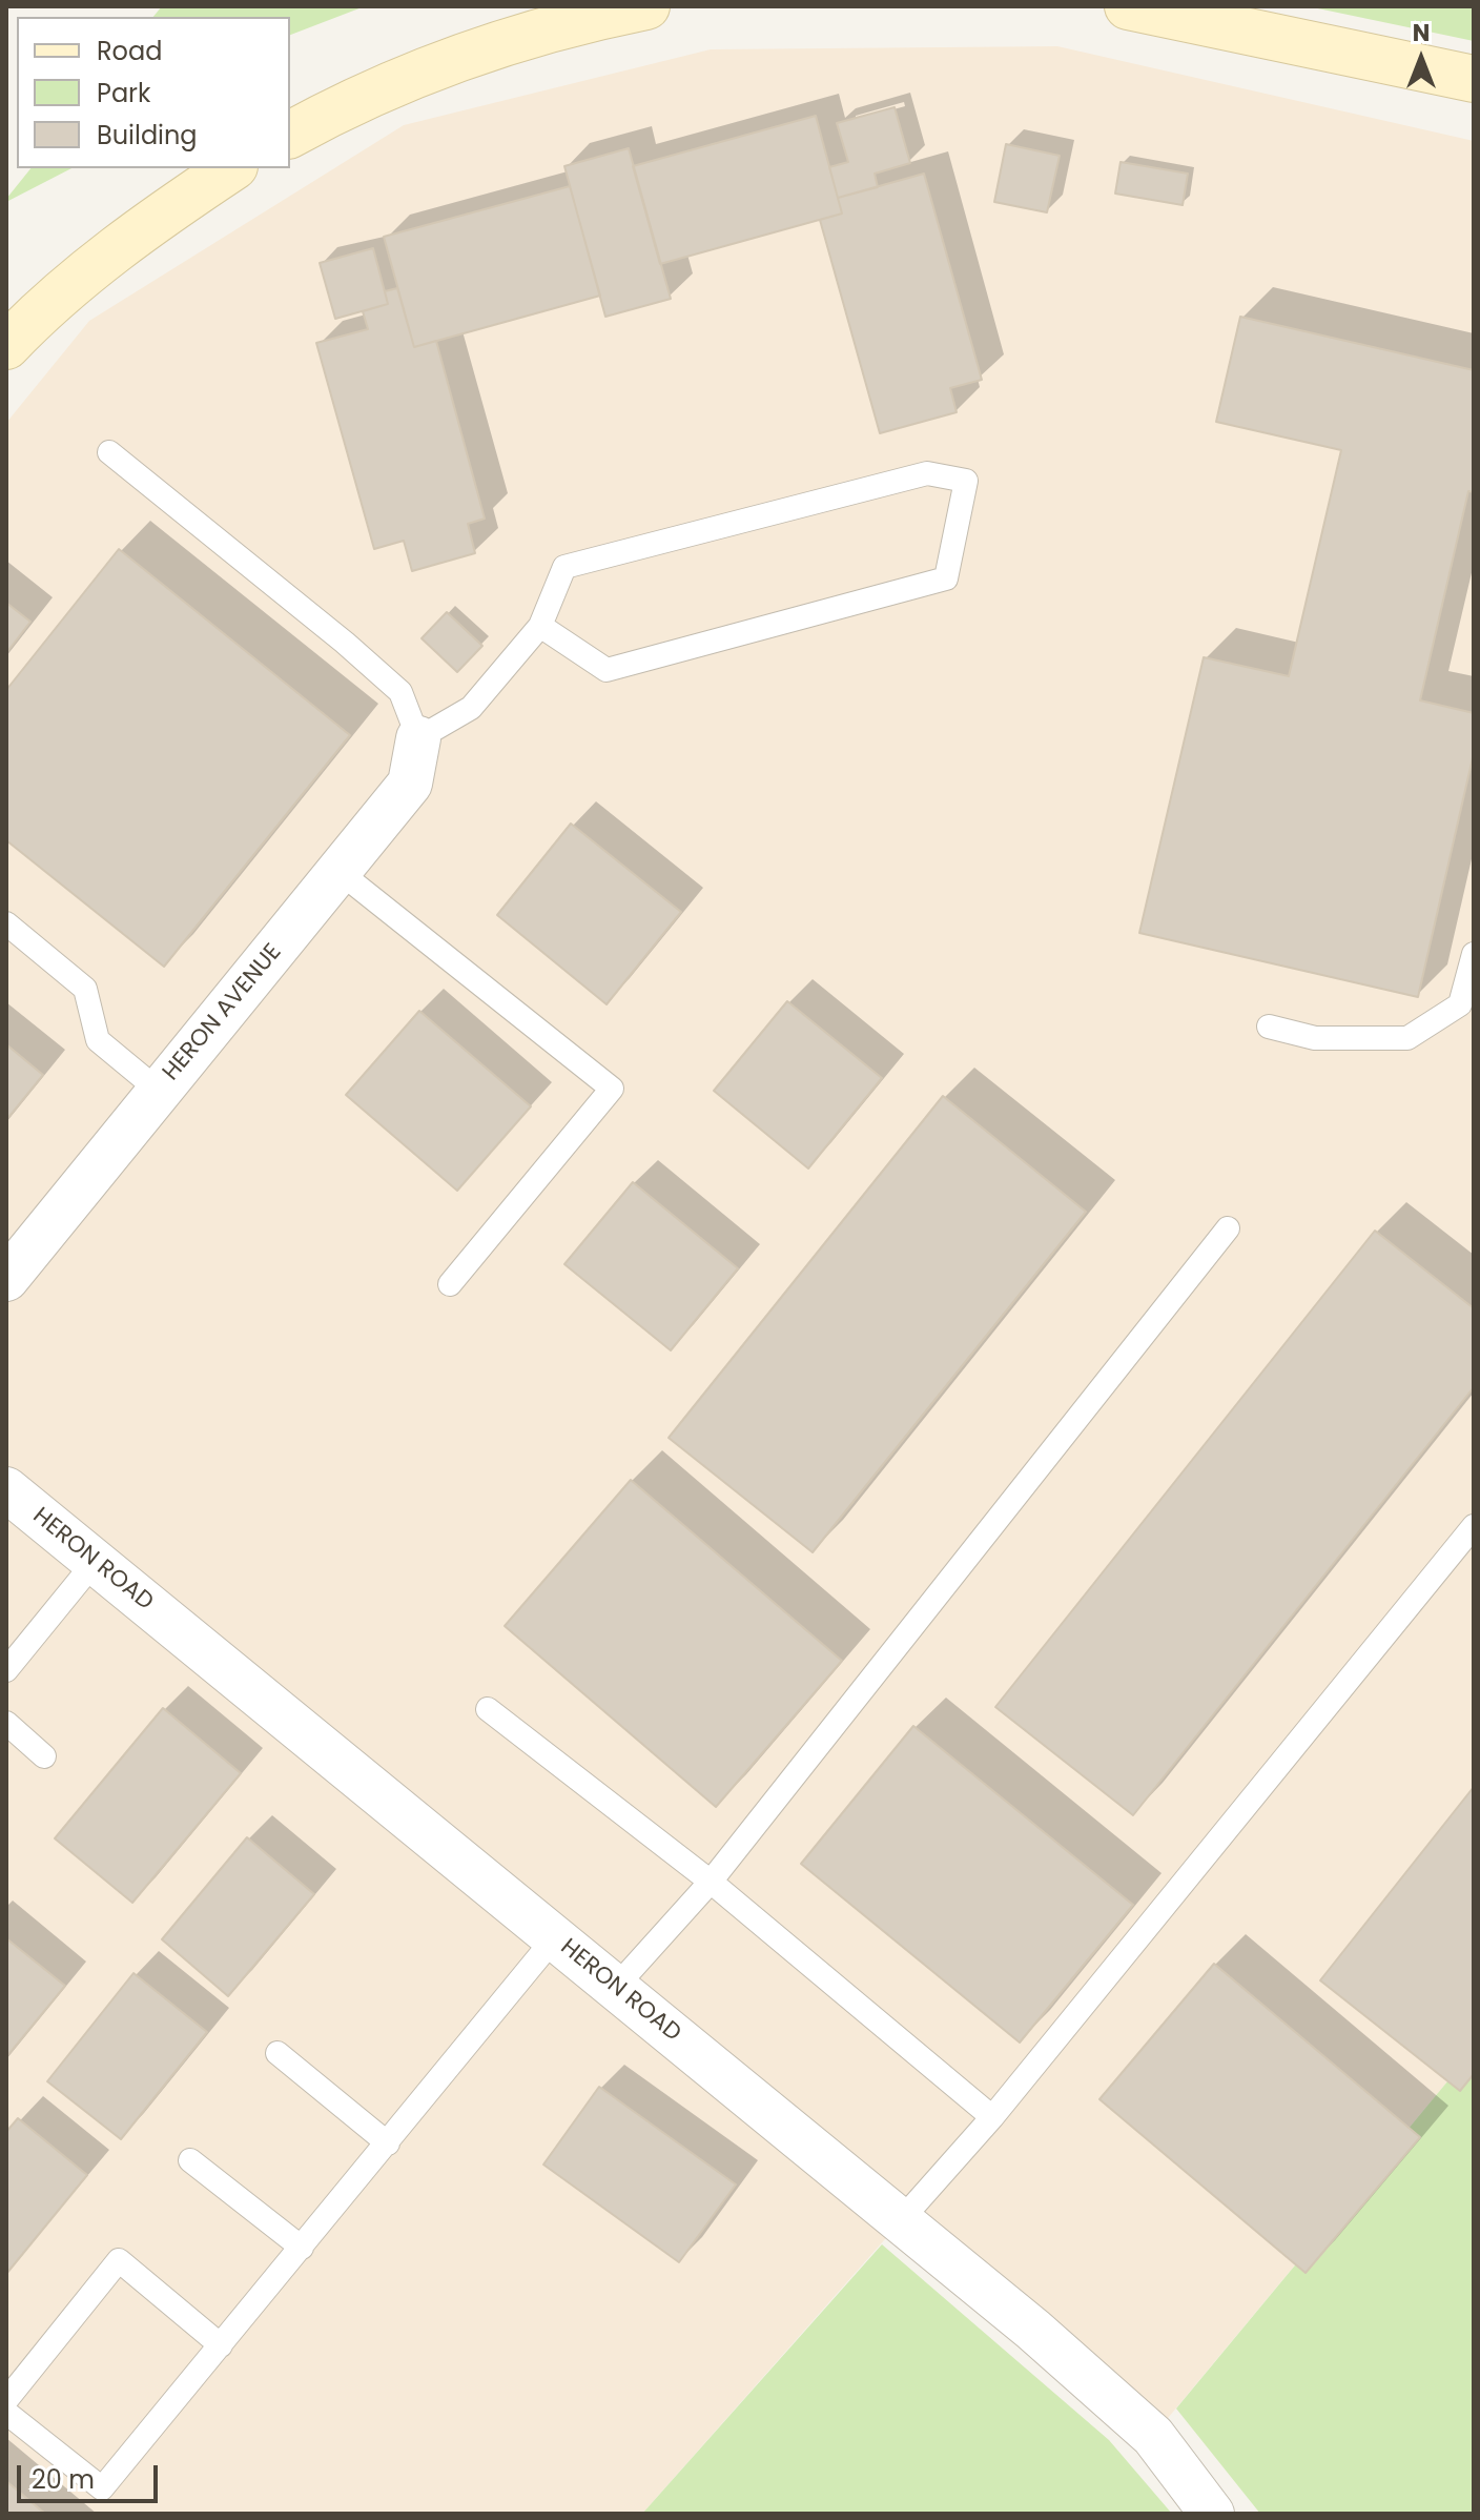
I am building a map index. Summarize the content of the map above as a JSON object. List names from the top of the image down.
{
  "streets": {
    "street": ["HERON AVENUE", "HERON ROAD"]
  },
  "legend": ["Road", "Park", "Building"],
  "scale_bar": "20 m",
  "north": "top"
}
